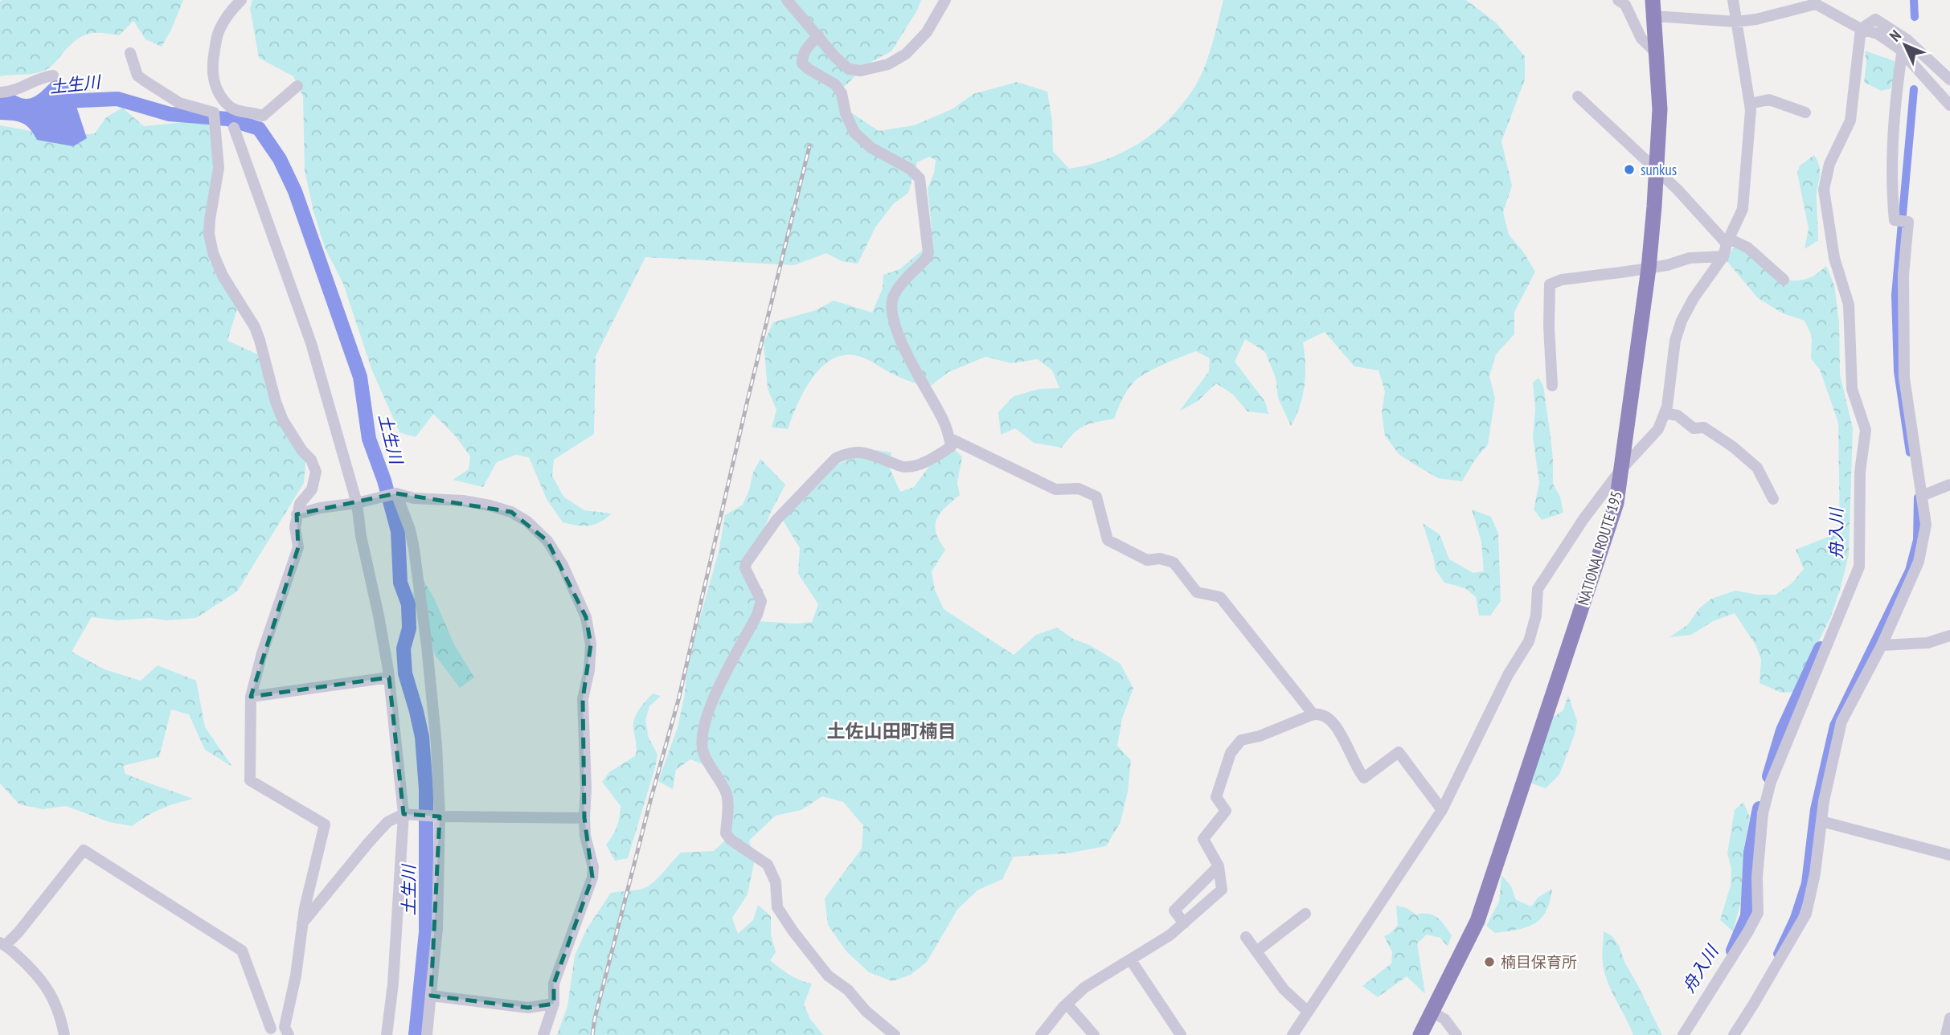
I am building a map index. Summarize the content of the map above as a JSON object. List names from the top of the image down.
{
  "streets": {
    "highway": ["NATIONAL ROUTE 195"]
  },
  "districts": ["土佐山田町楠目"],
  "water": ["土生川", "舟入川"],
  "places": ["sunkus", "楠目保育所"],
  "north": "top left"
}
